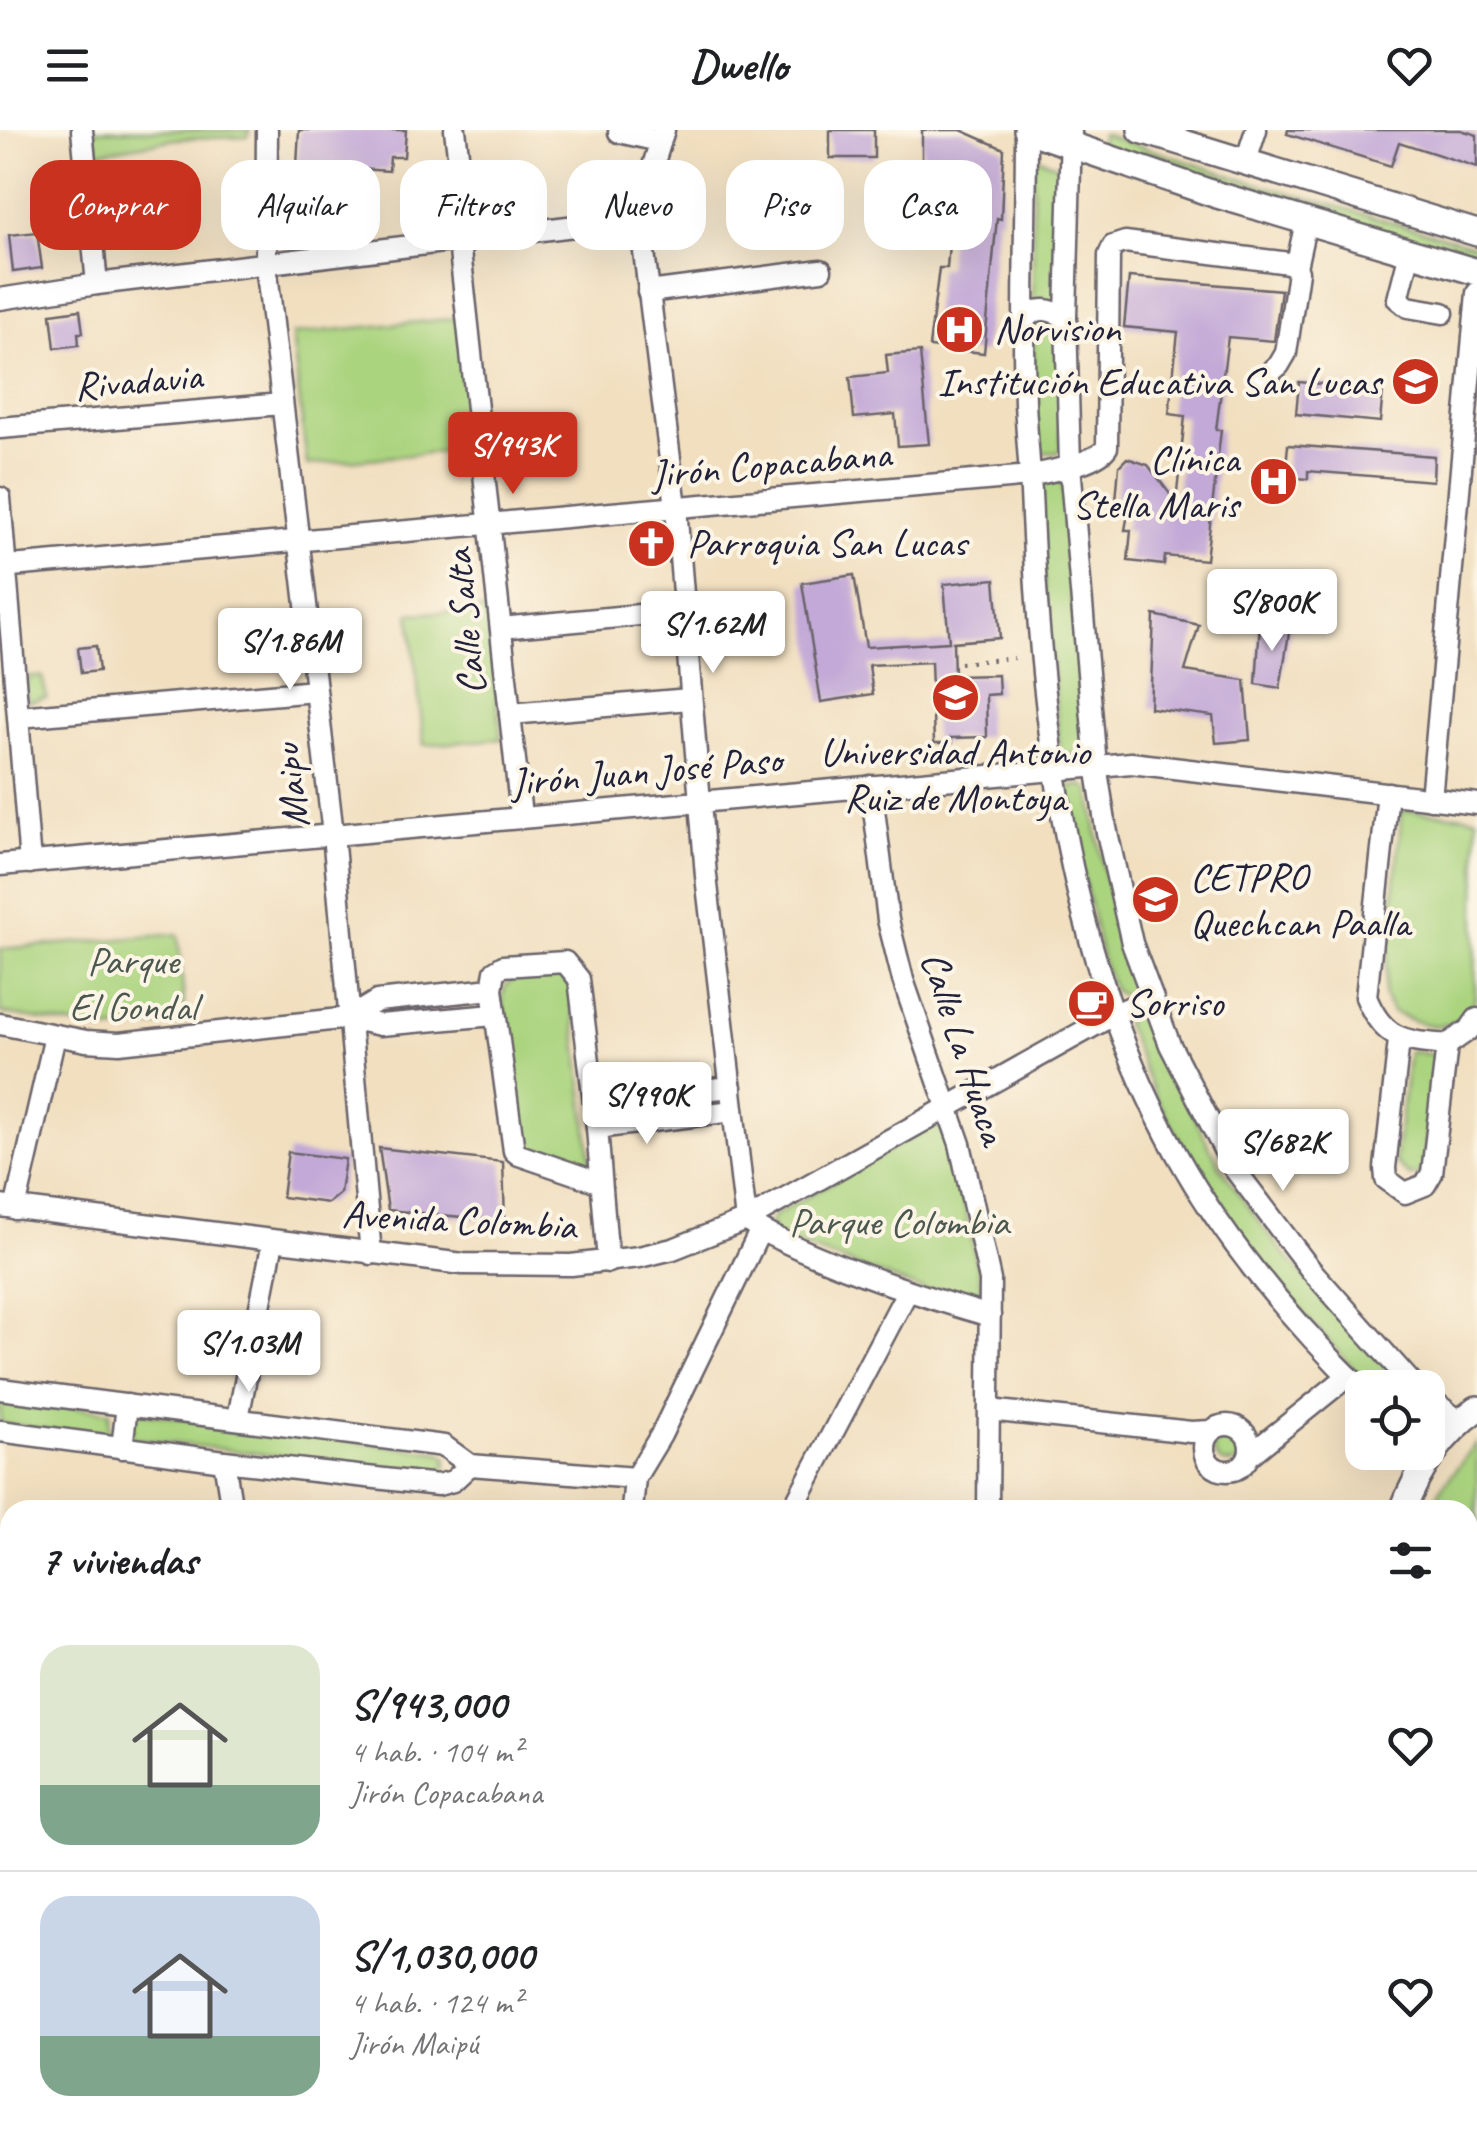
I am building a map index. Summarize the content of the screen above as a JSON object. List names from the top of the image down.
{
  "streets": {
    "street": [
      "Rivadavia",
      "Jirón Copacabana",
      "Calle Salta",
      "Jirón Juan José Paso",
      "Maipu",
      "Calle La Huaca",
      "Avenida Colombia"
    ]
  },
  "crossings": [
    ["Rivadavia", "Maipu"],
    ["Jirón Copacabana", "Calle Salta"],
    ["Jirón Copacabana", "Maipu"],
    ["Calle Salta", "Jirón Juan José Paso"],
    ["Jirón Juan José Paso", "Maipu"],
    ["Jirón Juan José Paso", "Calle La Huaca"],
    ["Maipu", "Avenida Colombia"],
    ["Calle La Huaca", "Avenida Colombia"]
  ],
  "parks": ["Parque El Gondal", "Parque Colombia"],
  "places": {
    "hospital": ["Norvision", "Clínica Stella Maris"],
    "school or university": ["Institución Educativa San Lucas", "Universidad Antonio Ruiz de Montoya", "CETPRO Quechcan Paalla"],
    "church": ["Parroquia San Lucas"],
    "cafe": ["Sorriso"]
  },
  "page": {
    "header": "Dwello",
    "chip": [
      "Comprar",
      "Alquilar",
      "Filtros",
      "Nuevo",
      "Piso",
      "Casa"
    ],
    "price": [
      "S/943K",
      "S/800K",
      "S/1.62M",
      "S/1.86M",
      "S/990K",
      "S/682K",
      "S/1.03M"
    ],
    "heading": "7 viviendas",
    "list": [
      {
        "name": "S/943,000",
        "note": "4 hab. · 104 m² · Jirón Copacabana"
      },
      {
        "name": "S/1,030,000",
        "note": "4 hab. · 124 m² · Jirón Maipú"
      }
    ]
  }
}
